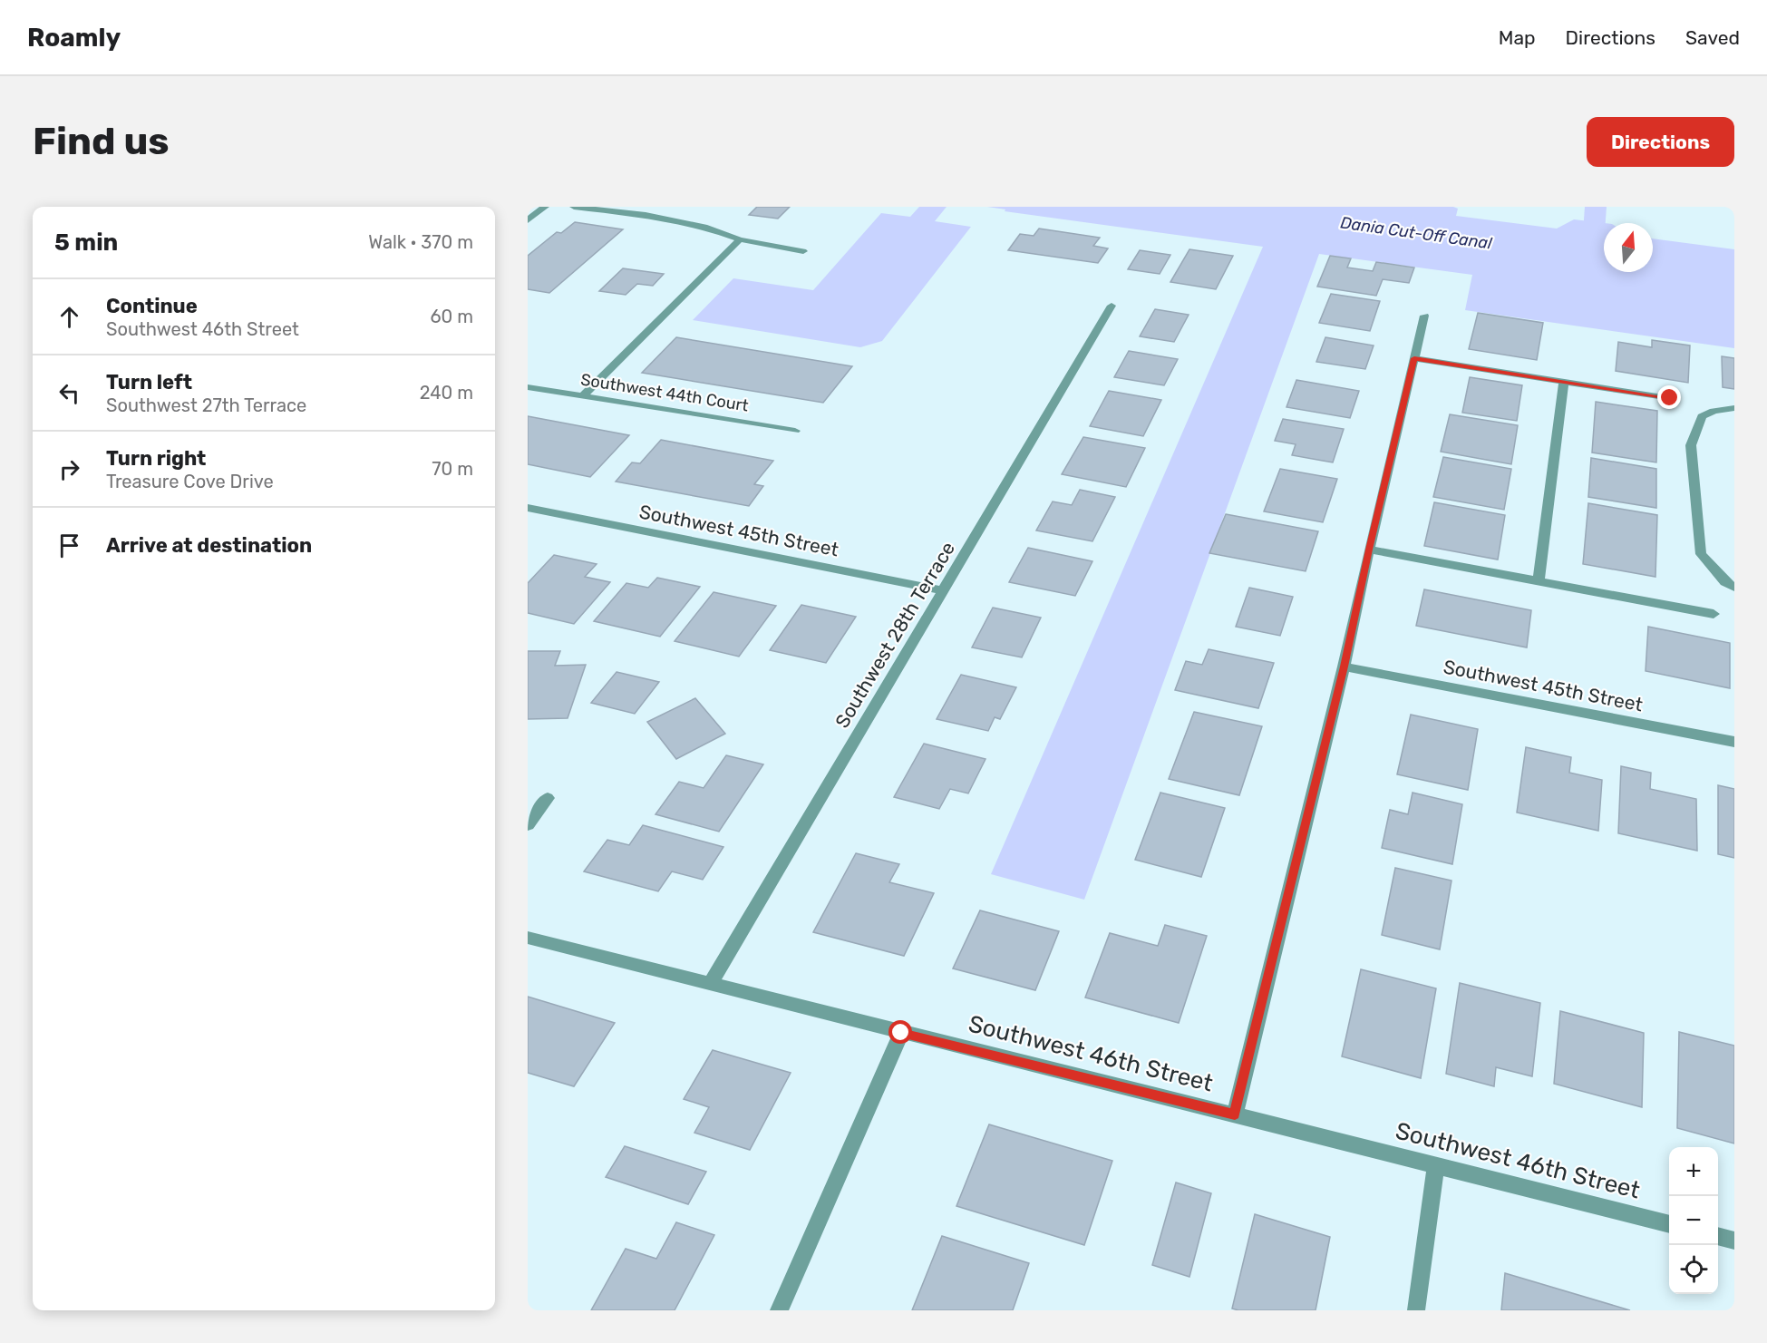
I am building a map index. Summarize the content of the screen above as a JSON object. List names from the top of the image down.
{
  "streets": {
    "street": [
      "Southwest 44th Court",
      "Southwest 45th Street",
      "Southwest 28th Terrace",
      "Southwest 46th Street"
    ]
  },
  "crossings": [
    ["Southwest 45th Street", "Southwest 28th Terrace"],
    ["Southwest 28th Terrace", "Southwest 46th Street"]
  ],
  "water": ["Dania Cut-Off Canal"],
  "north": "top",
  "page": {
    "header": "Roamly",
    "nav": ["Map", "Directions", "Saved"],
    "buttons": "Directions",
    "title": "Find us",
    "heading": ["5 min", "Walk · 370 m"],
    "list": [
      ["Continue", "Southwest 46th Street", "60 m"],
      ["Turn left", "Southwest 27th Terrace", "240 m"],
      ["Turn right", "Treasure Cove Drive", "70 m"],
      "Arrive at destination"
    ],
    "map_buttons": ["+", "−"]
  }
}
